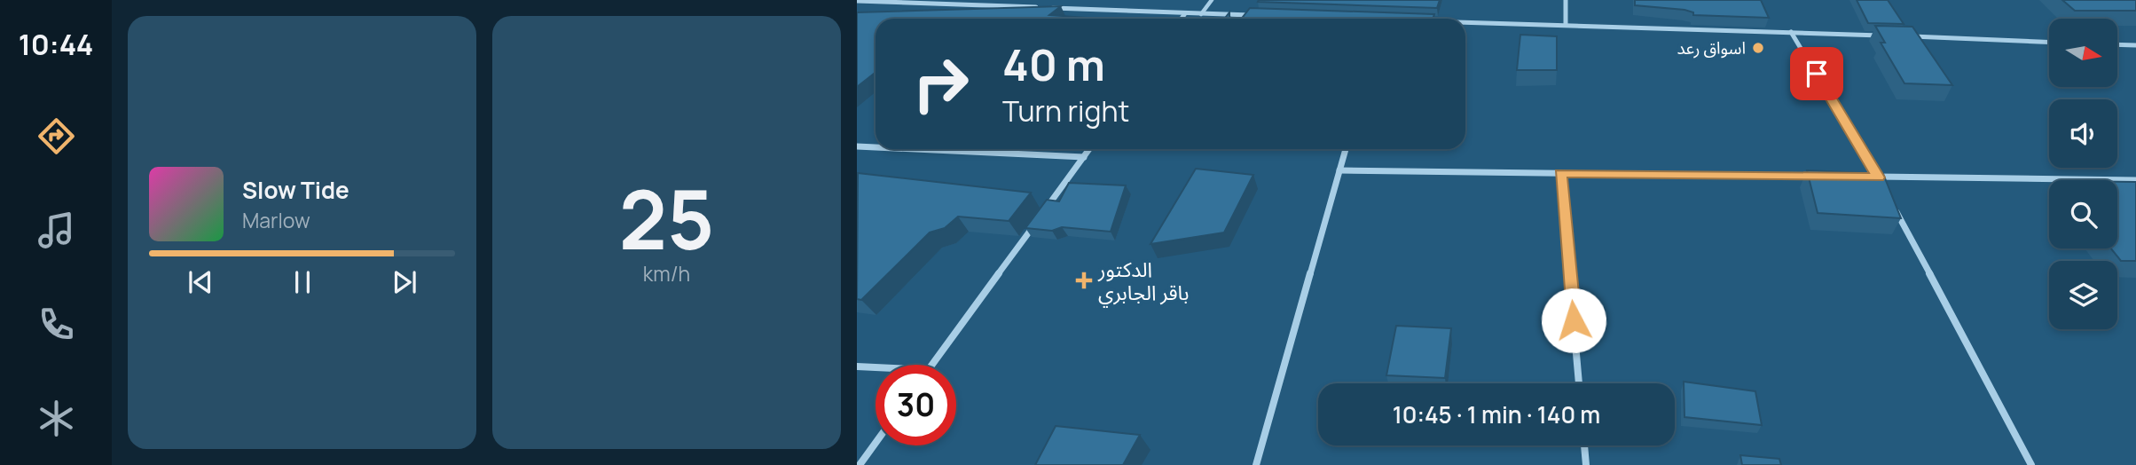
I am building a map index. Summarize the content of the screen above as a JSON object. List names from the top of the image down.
{
  "places": {
    "other": ["اسواق رعد"],
    "health": ["الدكتور باقر الجابري"]
  },
  "north": "right",
  "page": {
    "tabs": "10:44",
    "tile": ["25", "km/h"],
    "turn": ["40 m", "Turn right"],
    "song": ["Slow Tide", "Marlow"],
    "limit": "30",
    "trip": "10:45 · 1 min · 140 m"
  }
}
